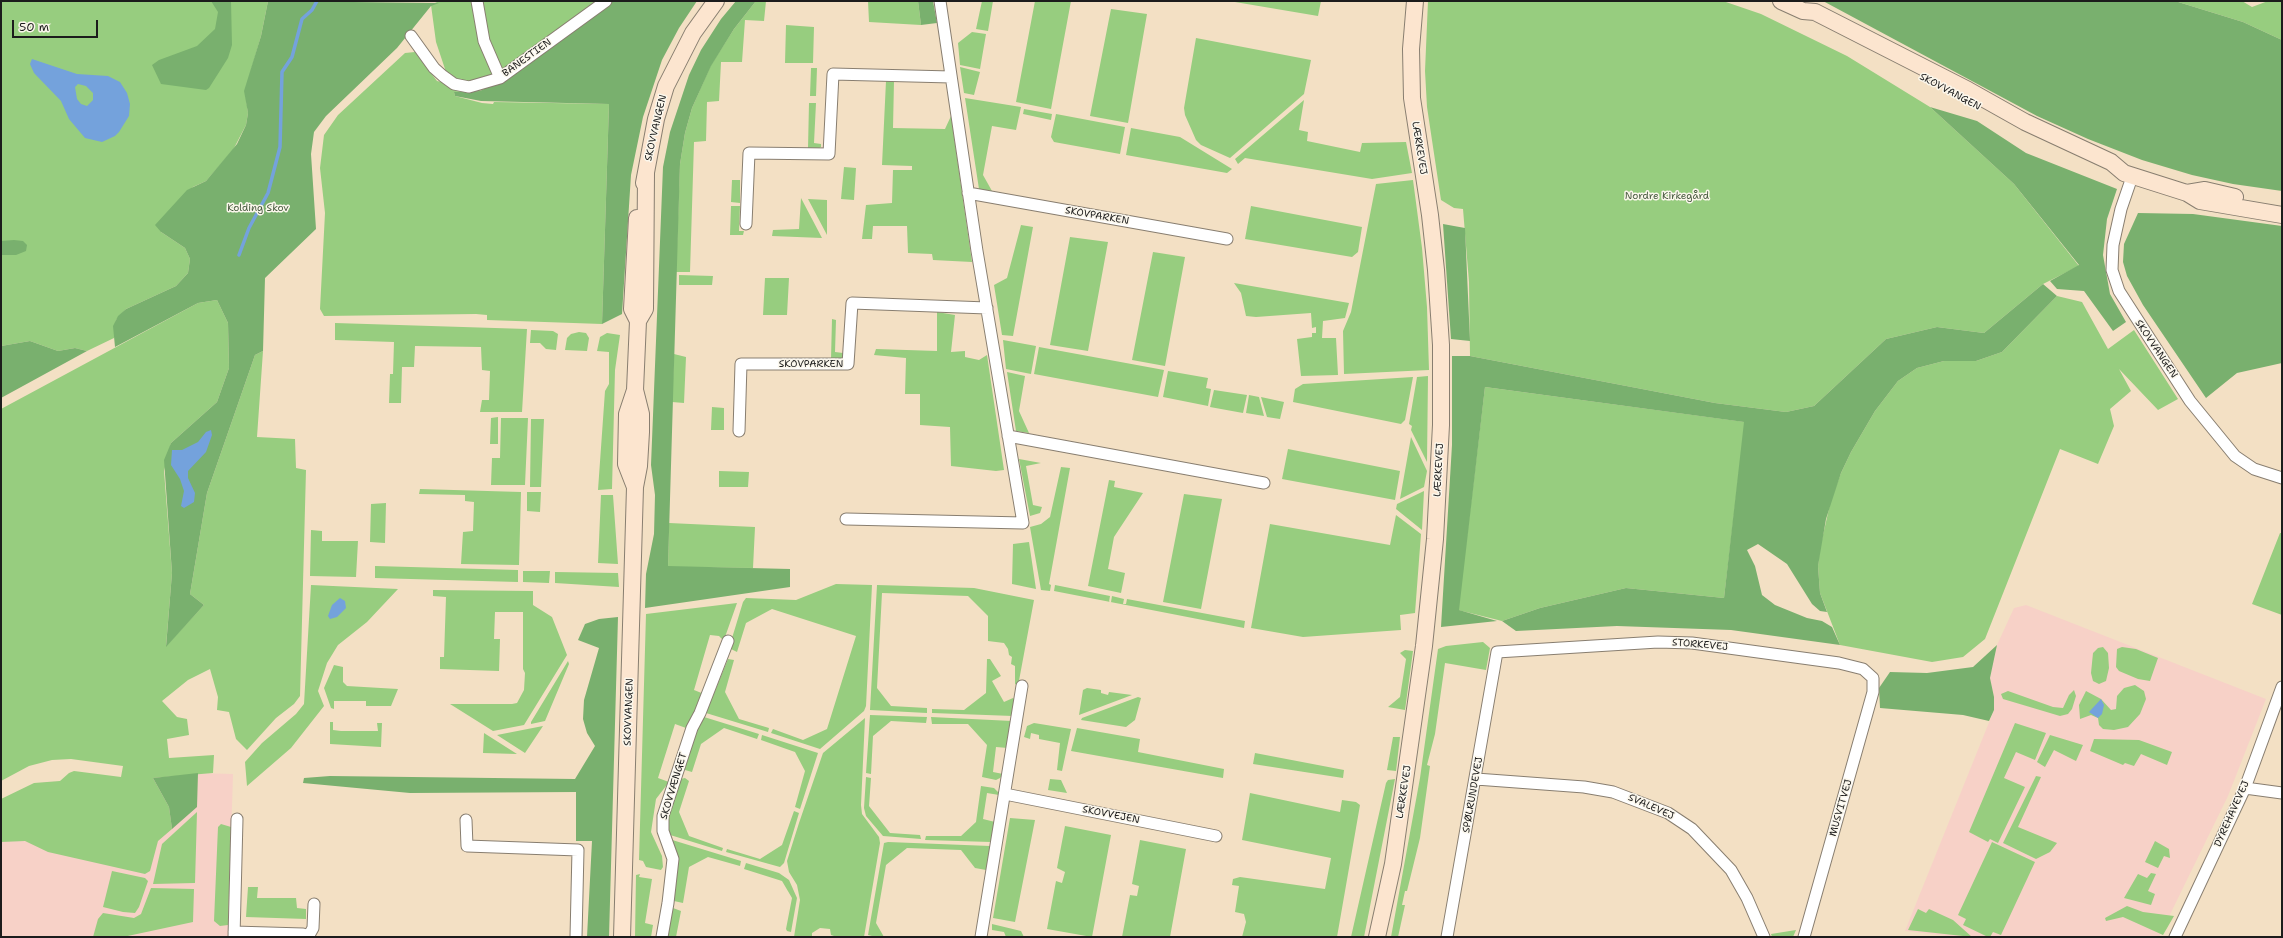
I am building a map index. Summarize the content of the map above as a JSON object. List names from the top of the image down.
{
  "streets": {
    "street": [
      "BANESTIEN",
      "SKOVVANGEN",
      "LÆRKEVEJ",
      "SKOVPARKEN",
      "STORKEVEJ",
      "SKOVVÆNGET",
      "SPØLRUNDEVEJ",
      "SVALEVEJ",
      "MUSVITVEJ",
      "DYREHAVEVEJ",
      "SKOVVEJEN"
    ]
  },
  "crossings": [
    ["STORKEVEJ", "SPØLRUNDEVEJ"],
    ["STORKEVEJ", "MUSVITVEJ"],
    ["SPØLRUNDEVEJ", "SVALEVEJ"]
  ],
  "parks": ["Nordre Kirkegård", "Kolding Skov"],
  "scale_bar": "50 m"
}
